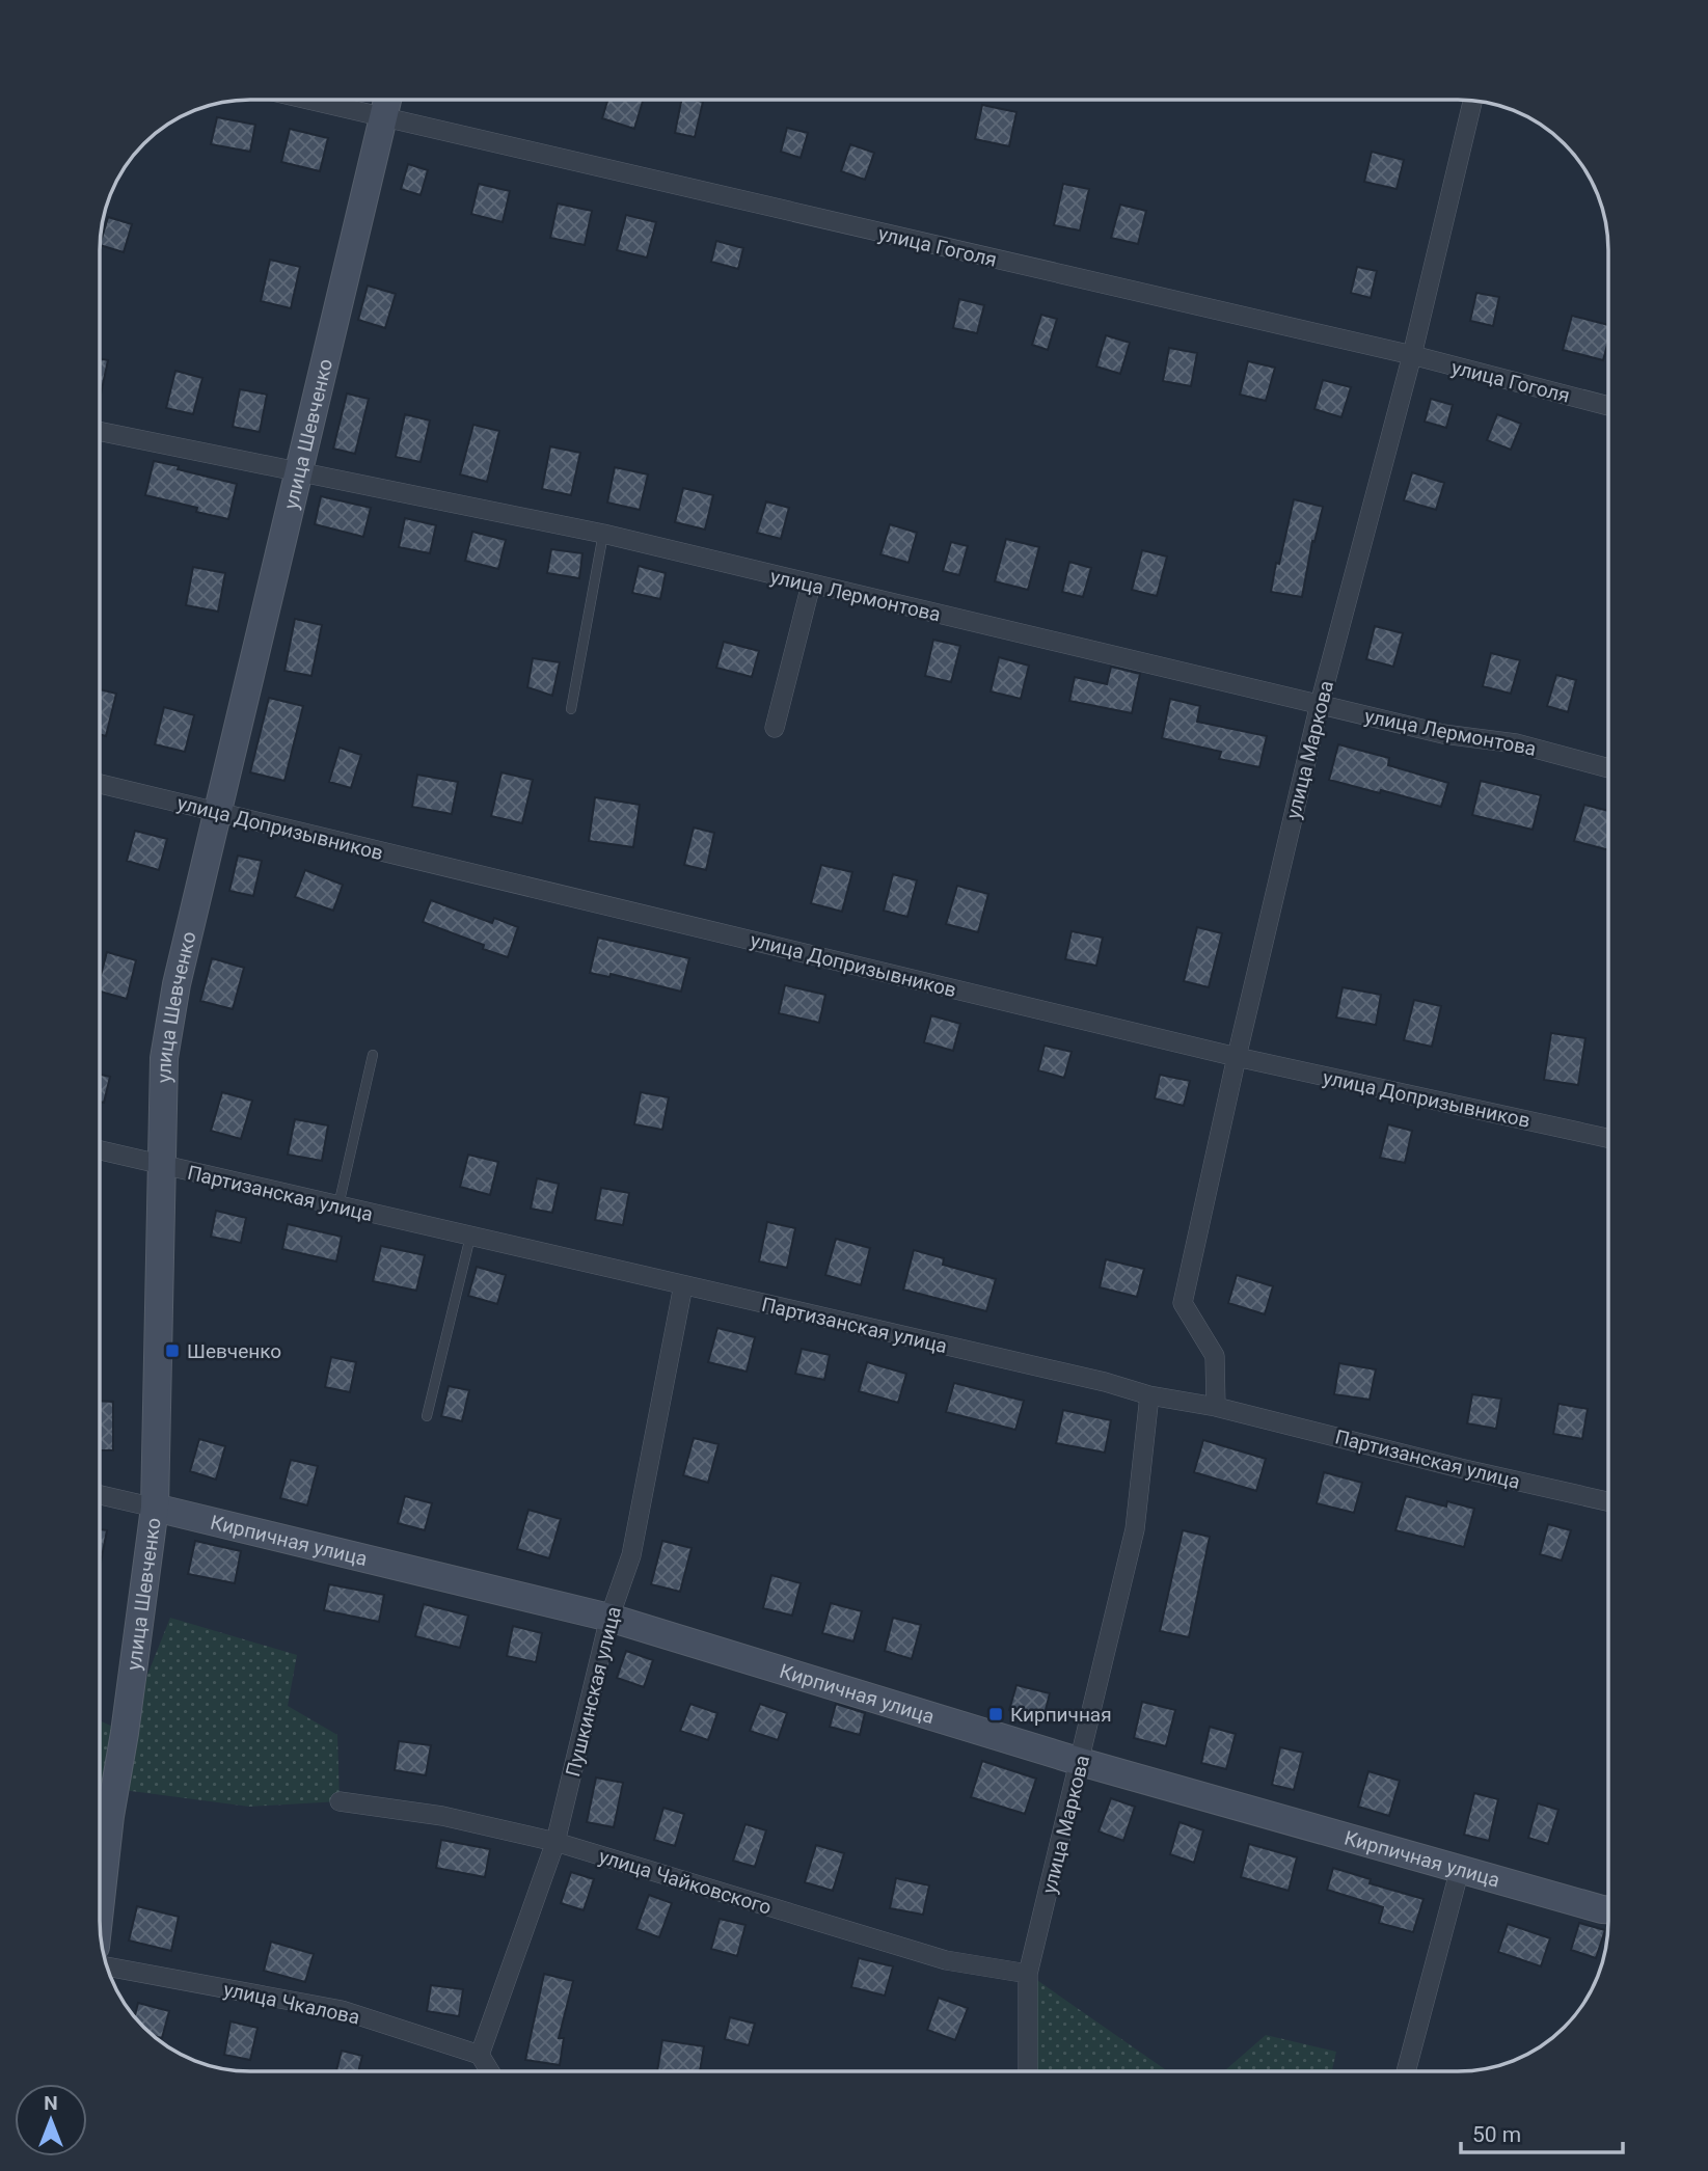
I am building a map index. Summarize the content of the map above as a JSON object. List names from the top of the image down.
{
  "streets": {
    "street": [
      "улица Гоголя",
      "улица Шевченко",
      "улица Лермонтова",
      "улица Маркова",
      "улица Допризывников",
      "Партизанская улица",
      "Кирпичная улица",
      "Пушкинская улица",
      "улица Чайковского",
      "улица Чкалова"
    ]
  },
  "crossings": [
    ["улица Гоголя", "улица Шевченко"],
    ["улица Гоголя", "улица Маркова"],
    ["улица Шевченко", "улица Лермонтова"],
    ["улица Шевченко", "улица Допризывников"],
    ["улица Шевченко", "Партизанская улица"],
    ["улица Шевченко", "Кирпичная улица"],
    ["улица Лермонтова", "улица Маркова"],
    ["улица Маркова", "улица Допризывников"],
    ["улица Маркова", "Партизанская улица"],
    ["улица Маркова", "Кирпичная улица"],
    ["улица Маркова", "улица Чайковского"],
    ["Партизанская улица", "Пушкинская улица"],
    ["Кирпичная улица", "Пушкинская улица"],
    ["Пушкинская улица", "улица Чайковского"],
    ["Пушкинская улица", "улица Чкалова"]
  ],
  "places": {
    "transit": ["Шевченко", "Кирпичная"]
  },
  "scale_bar": "50 m",
  "north": "top"
}
